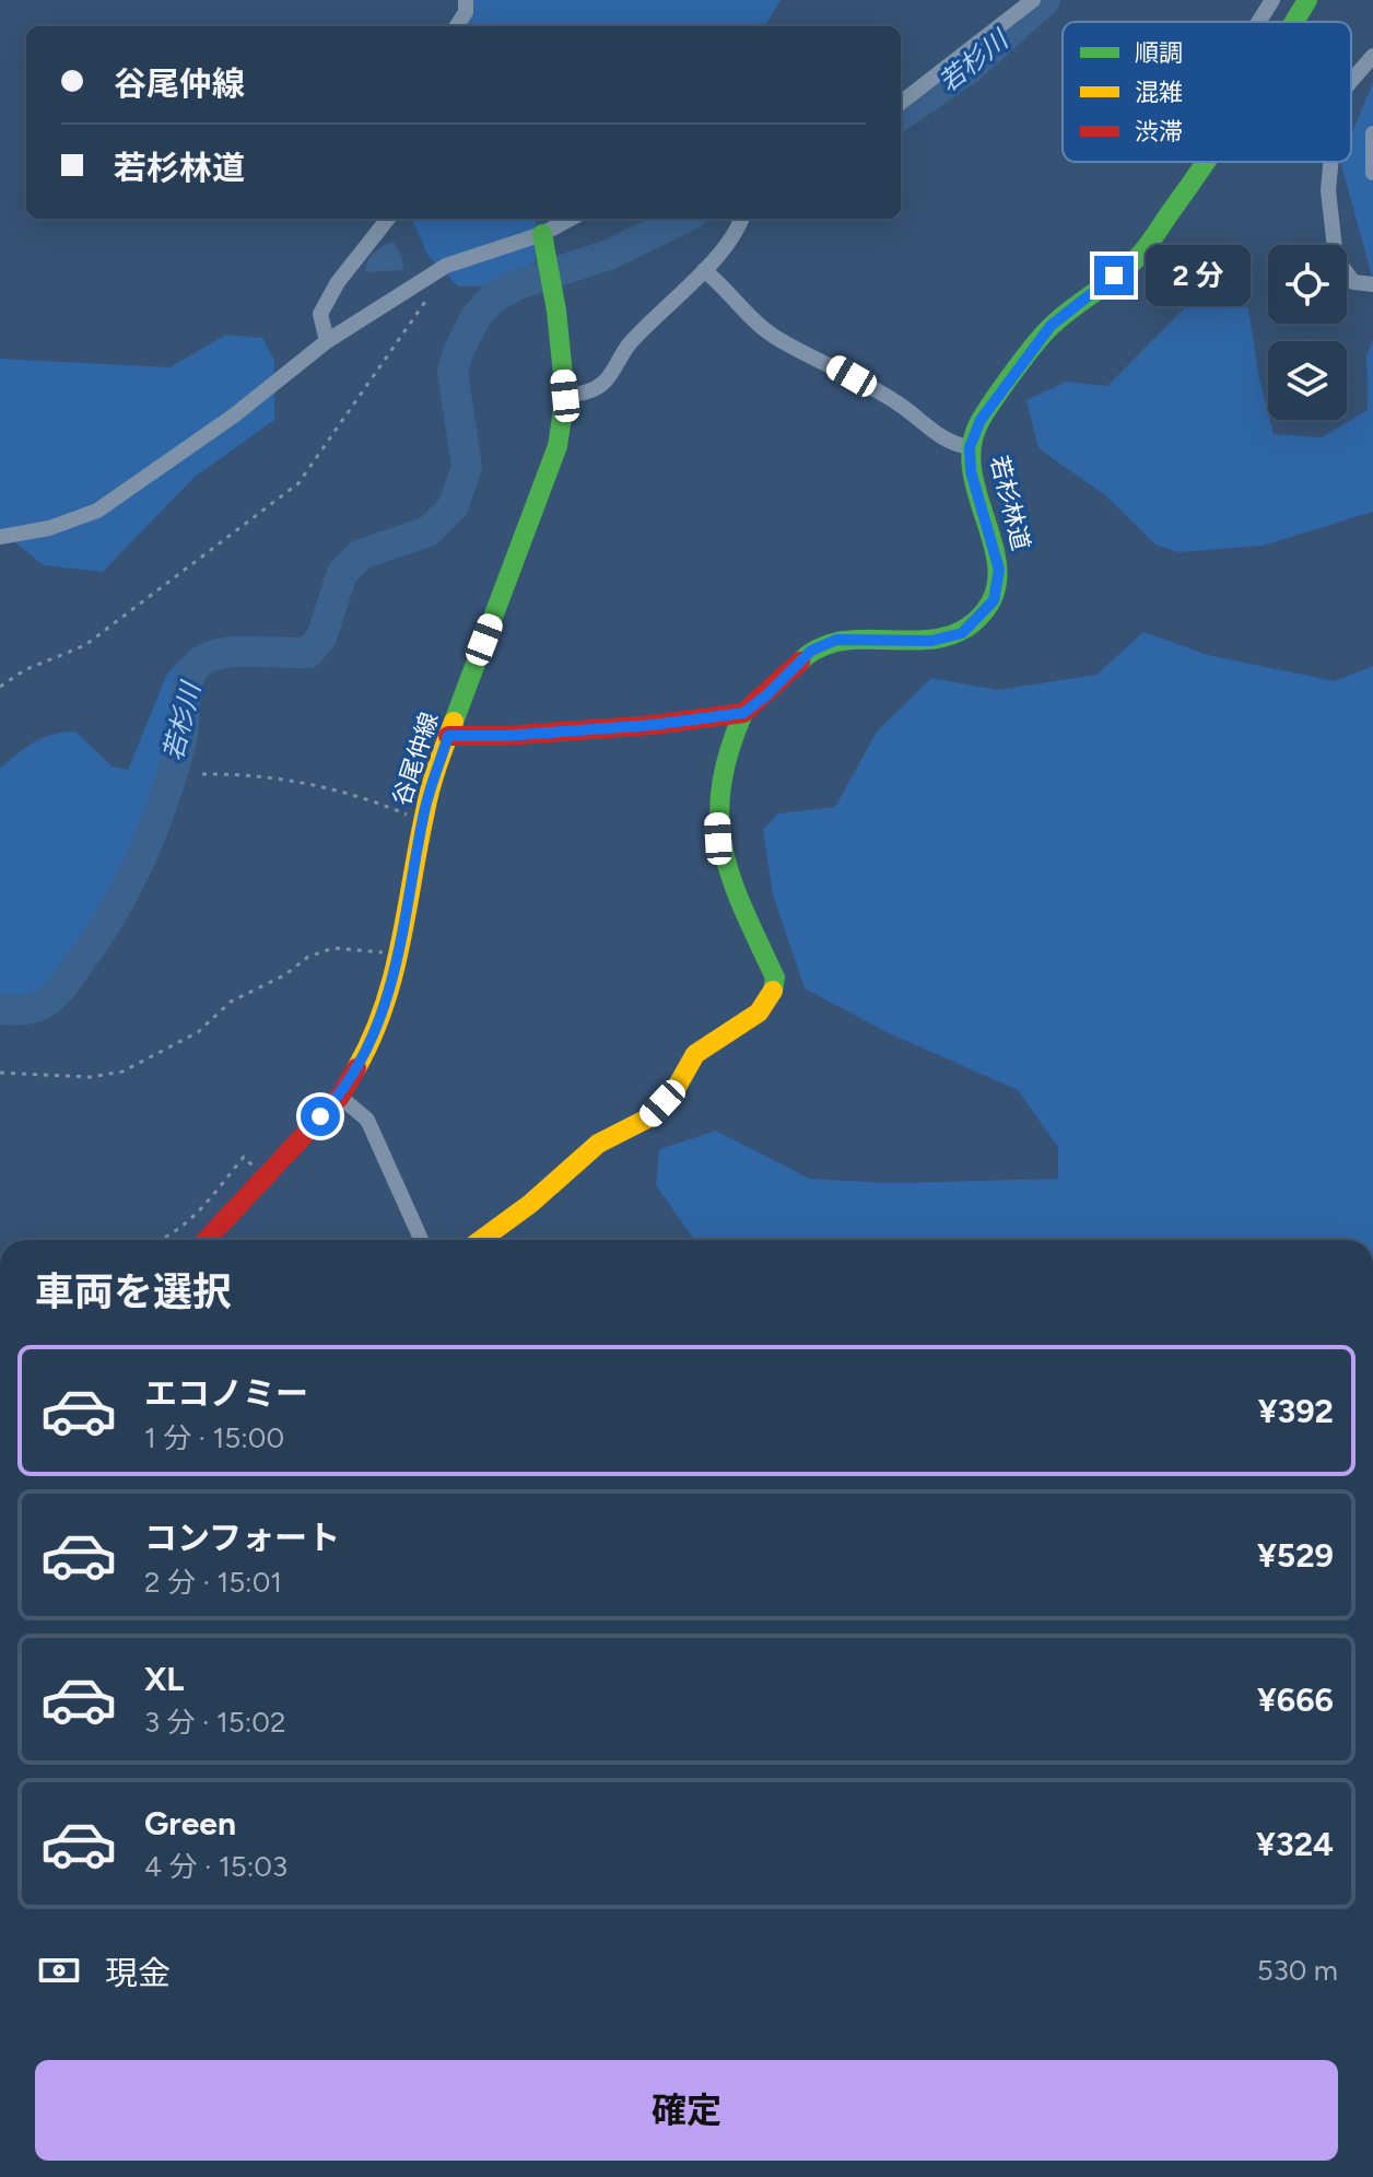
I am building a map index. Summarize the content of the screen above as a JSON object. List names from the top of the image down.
{
  "streets": {
    "street": ["若杉林道", "谷尾仲線"]
  },
  "water": ["若杉川"],
  "legend": ["順調", "混雑", "渋滞"],
  "page": {
    "banner": ["谷尾仲線", "若杉林道"],
    "bubble": "2 分",
    "heading": "車両を選択",
    "list": [
      {
        "name": "エコノミー",
        "note": "1 分 · 15:00",
        "value": "¥392"
      },
      {
        "name": "コンフォート",
        "note": "2 分 · 15:01",
        "value": "¥529"
      },
      {
        "name": "XL",
        "note": "3 分 · 15:02",
        "value": "¥666"
      },
      {
        "name": "Green",
        "note": "4 分 · 15:03",
        "value": "¥324"
      }
    ],
    "pay": ["現金", "530 m"],
    "buttons": "確定"
  }
}
